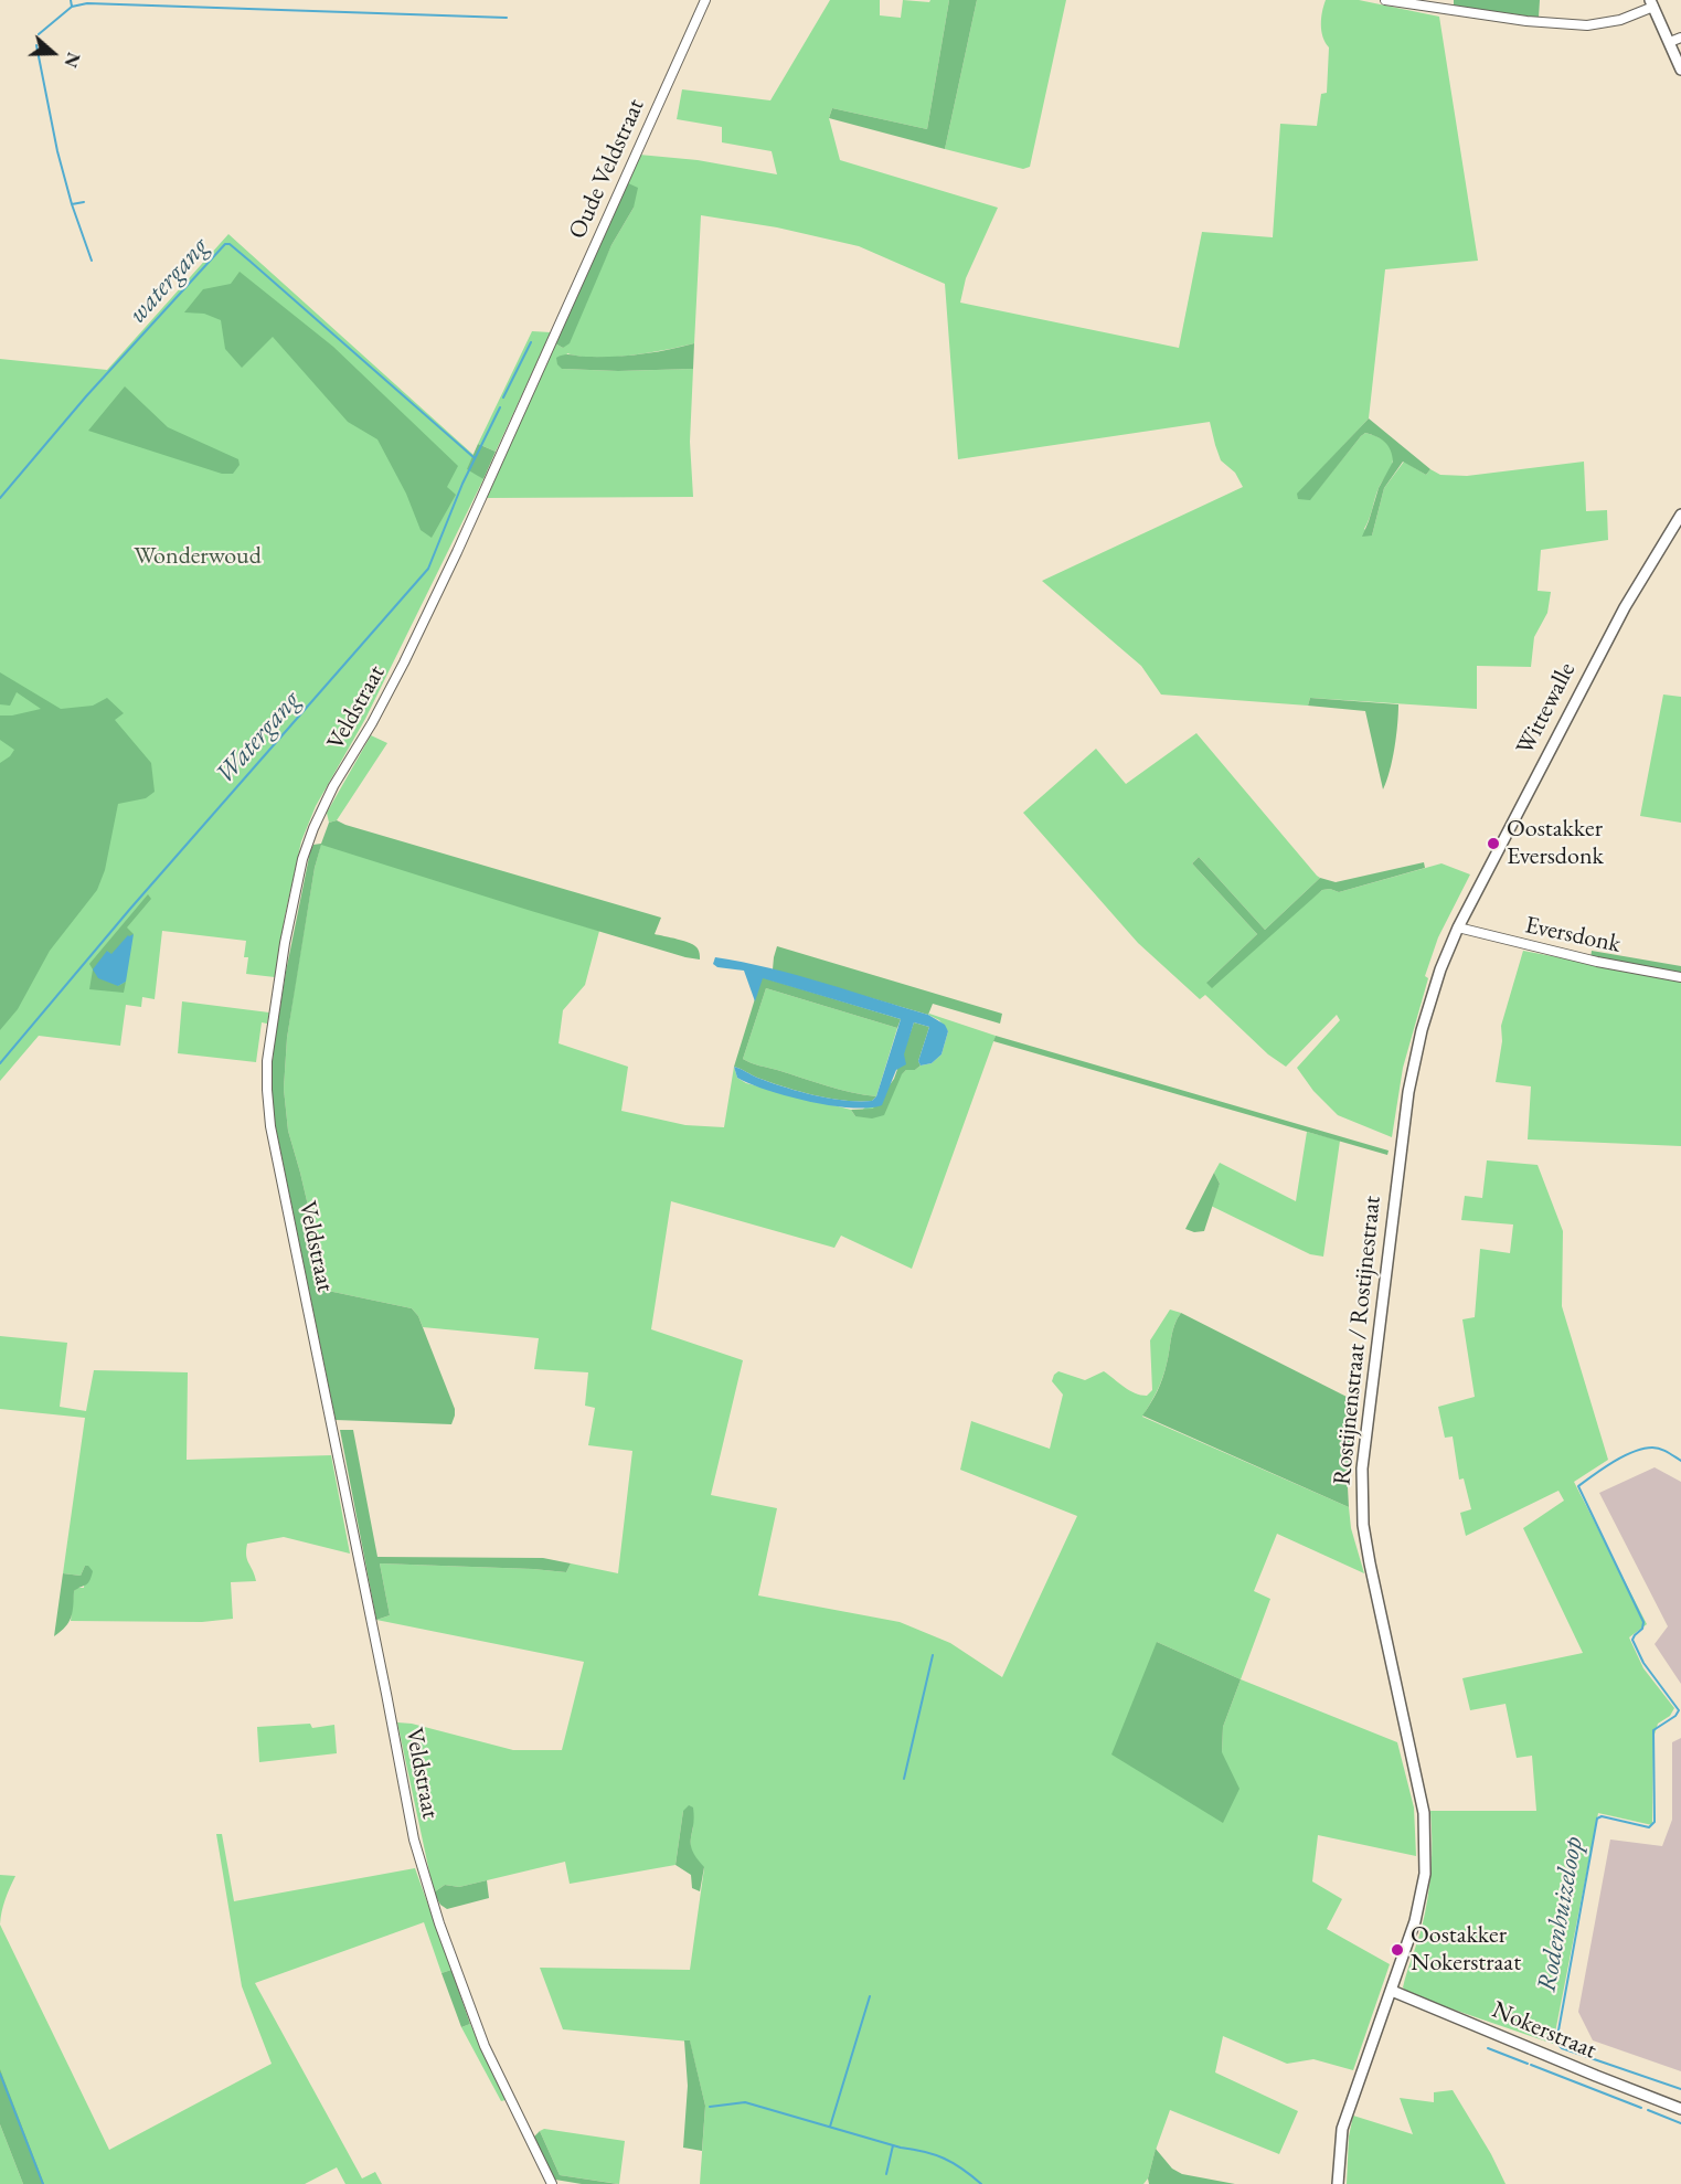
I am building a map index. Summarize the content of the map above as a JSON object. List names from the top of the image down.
{
  "streets": {
    "street": [
      "Oude Veldstraat",
      "Veldstraat",
      "Wittewalle",
      "Eversdonk",
      "Rostijnenstraat / Rostijnestraat",
      "Nokerstraat"
    ]
  },
  "crossings": [
    ["Oude Veldstraat", "Veldstraat"],
    ["Wittewalle", "Eversdonk"],
    ["Wittewalle", "Rostijnenstraat / Rostijnestraat"],
    ["Eversdonk", "Rostijnenstraat / Rostijnestraat"],
    ["Rostijnenstraat / Rostijnestraat", "Nokerstraat"]
  ],
  "water": ["watergang", "Watergang", "Rodenhuizeloop"],
  "parks": ["Wonderwoud"],
  "places": ["Oostakker Eversdonk", "Oostakker Nokerstraat"],
  "north": "right"
}
